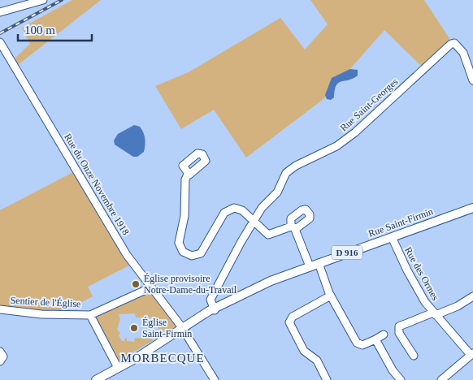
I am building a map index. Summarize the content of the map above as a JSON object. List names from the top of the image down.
{
  "streets": {
    "main road": ["Rue Saint-Firmin", "D 916"],
    "street": [
      "Rue Saint-Georges",
      "Rue du Onze Novembre 1918",
      "Rue des Ormes",
      "Sentier de l'Église"
    ]
  },
  "crossings": [
    ["Rue Saint-Georges", "Rue Saint-Firmin"],
    ["Rue du Onze Novembre 1918", "Rue Saint-Firmin"],
    ["Rue du Onze Novembre 1918", "D 916"],
    ["Rue Saint-Firmin", "D 916"],
    ["Rue Saint-Firmin", "Rue des Ormes"]
  ],
  "districts": ["MORBECQUE"],
  "places": ["Église provisoire Notre-Dame-du-Travail", "Église Saint-Firmin"],
  "scale_bar": "100 m"
}
